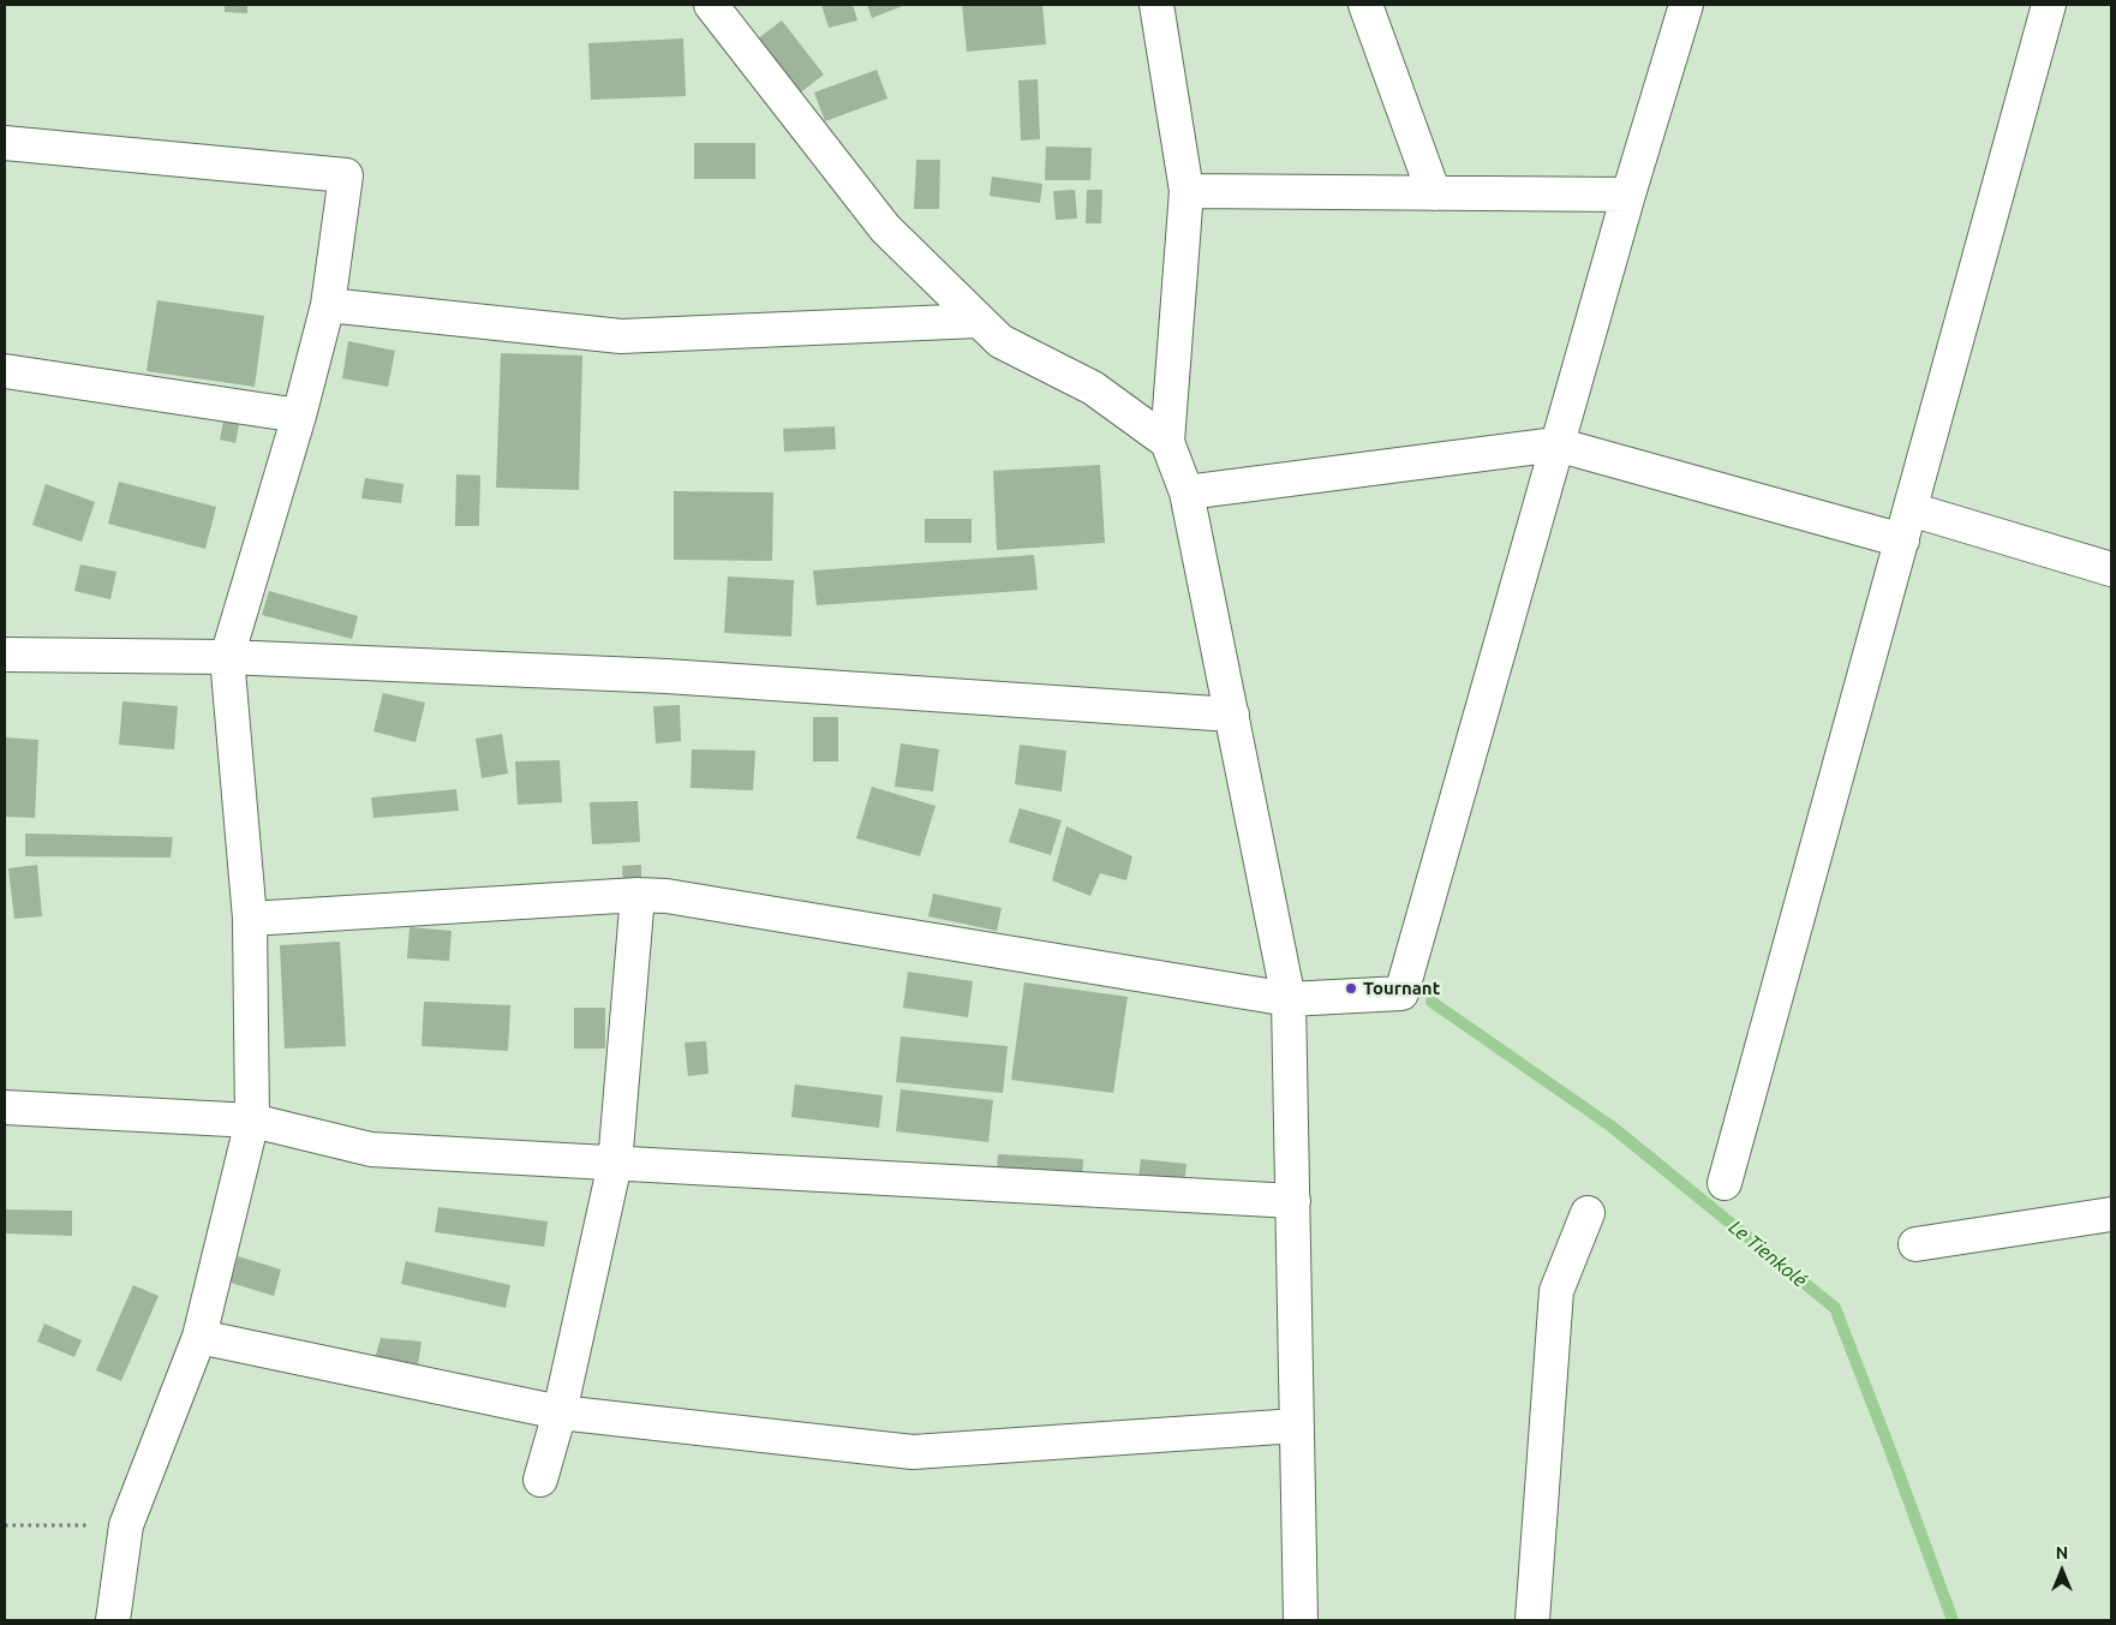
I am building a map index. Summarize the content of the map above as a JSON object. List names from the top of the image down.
{
  "water": ["Le Tienkolé"],
  "places": ["Tournant"],
  "north": "top"
}
